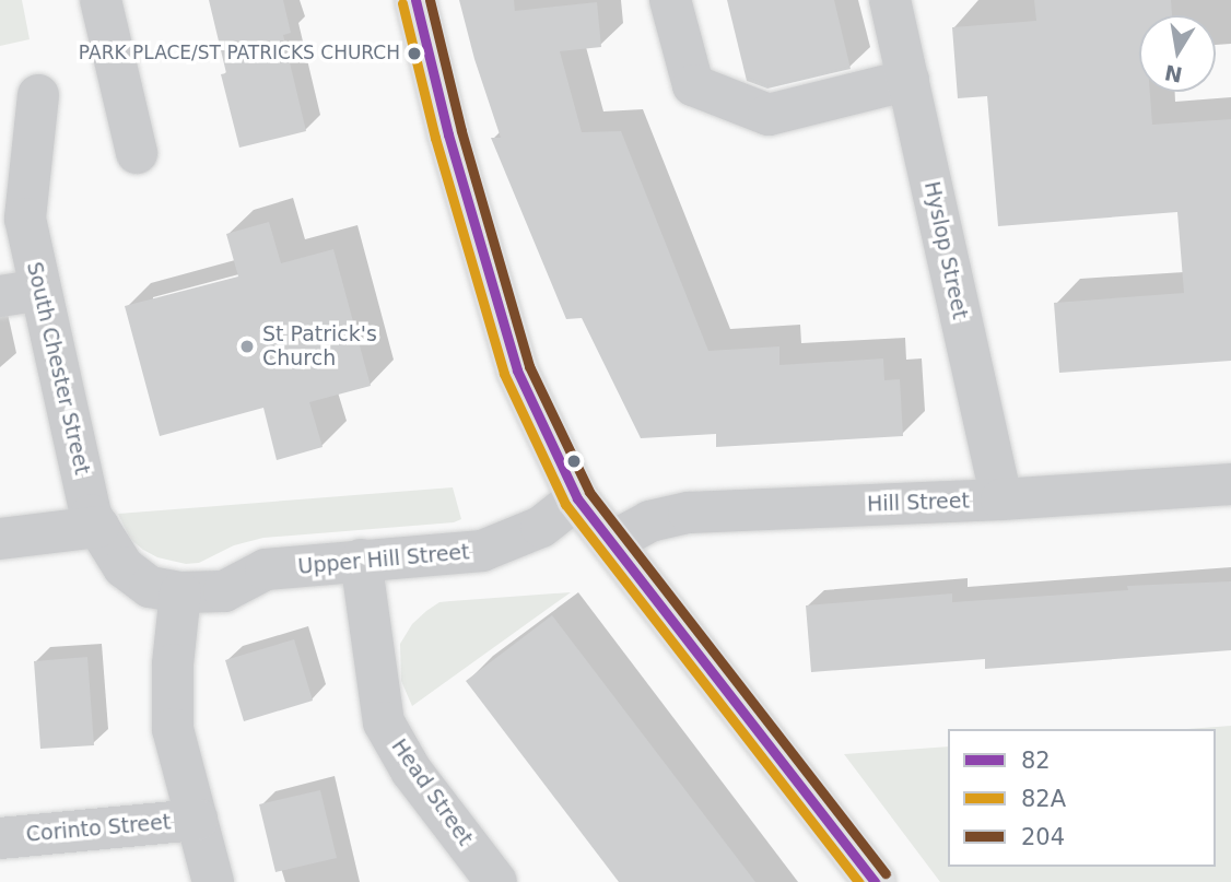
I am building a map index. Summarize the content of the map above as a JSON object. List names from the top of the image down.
{
  "streets": {
    "street": [
      "Hyslop Street",
      "South Chester Street",
      "Hill Street",
      "Upper Hill Street",
      "Head Street",
      "Corinto Street"
    ]
  },
  "crossings": [
    ["Hyslop Street", "Hill Street"],
    ["South Chester Street", "Upper Hill Street"],
    ["Upper Hill Street", "Head Street"]
  ],
  "places": ["PARK PLACE/ST PATRICKS CHURCH", "St Patrick's Church"],
  "lines": ["transit line 82", "transit line 204", "transit line 82A"],
  "legend": ["82", "82A", "204"],
  "north": "bottom"
}
